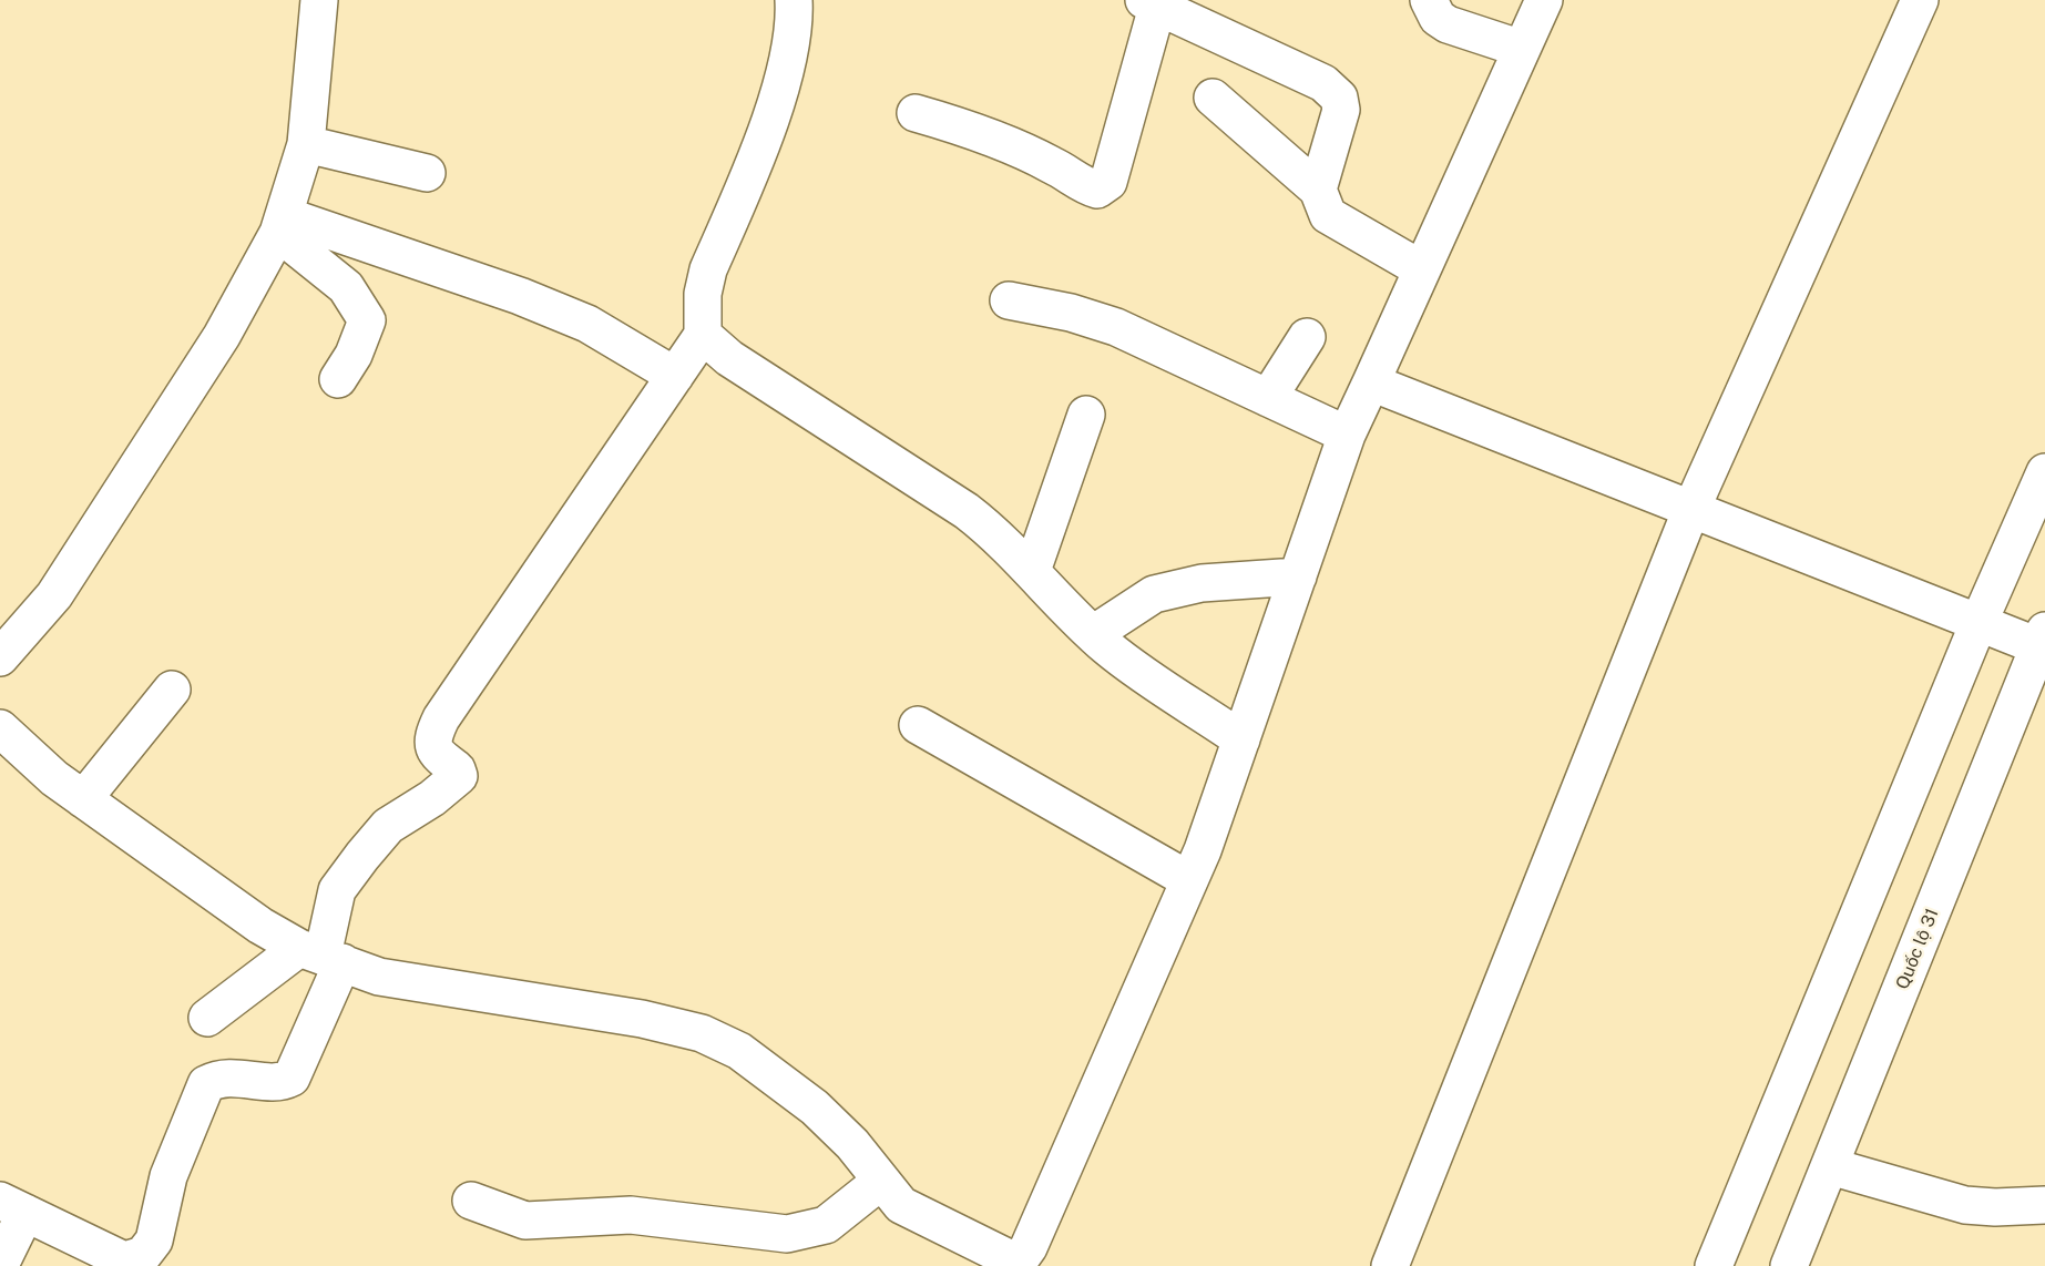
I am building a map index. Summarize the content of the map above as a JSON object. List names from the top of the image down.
{
  "streets": {
    "main road": ["Quốc lộ 31"]
  }
}
